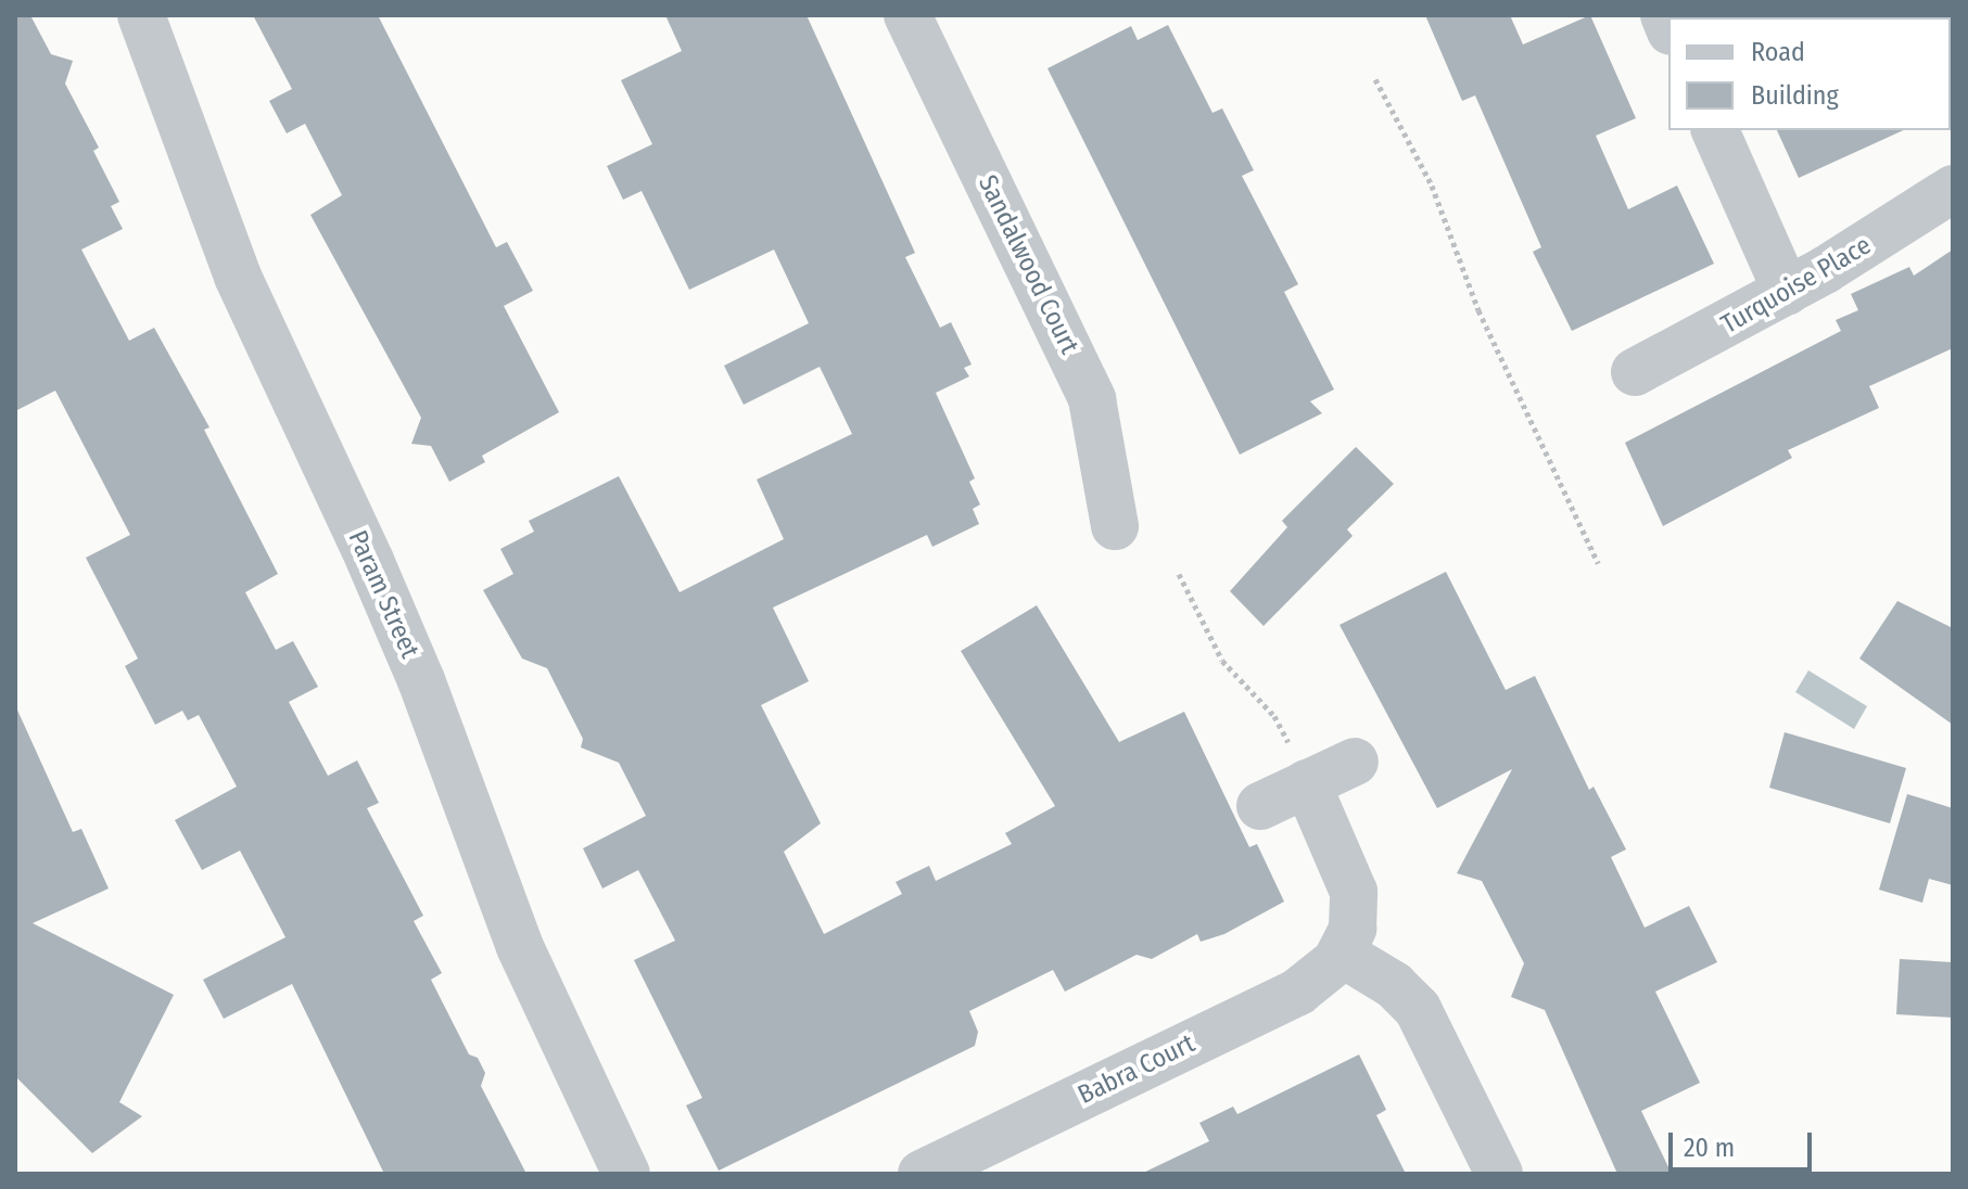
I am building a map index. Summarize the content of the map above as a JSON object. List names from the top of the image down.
{
  "streets": {
    "street": [
      "Sandalwood Court",
      "Turquoise Place",
      "Param Street",
      "Babra Court"
    ]
  },
  "legend": ["Road", "Building"],
  "scale_bar": "20 m"
}
